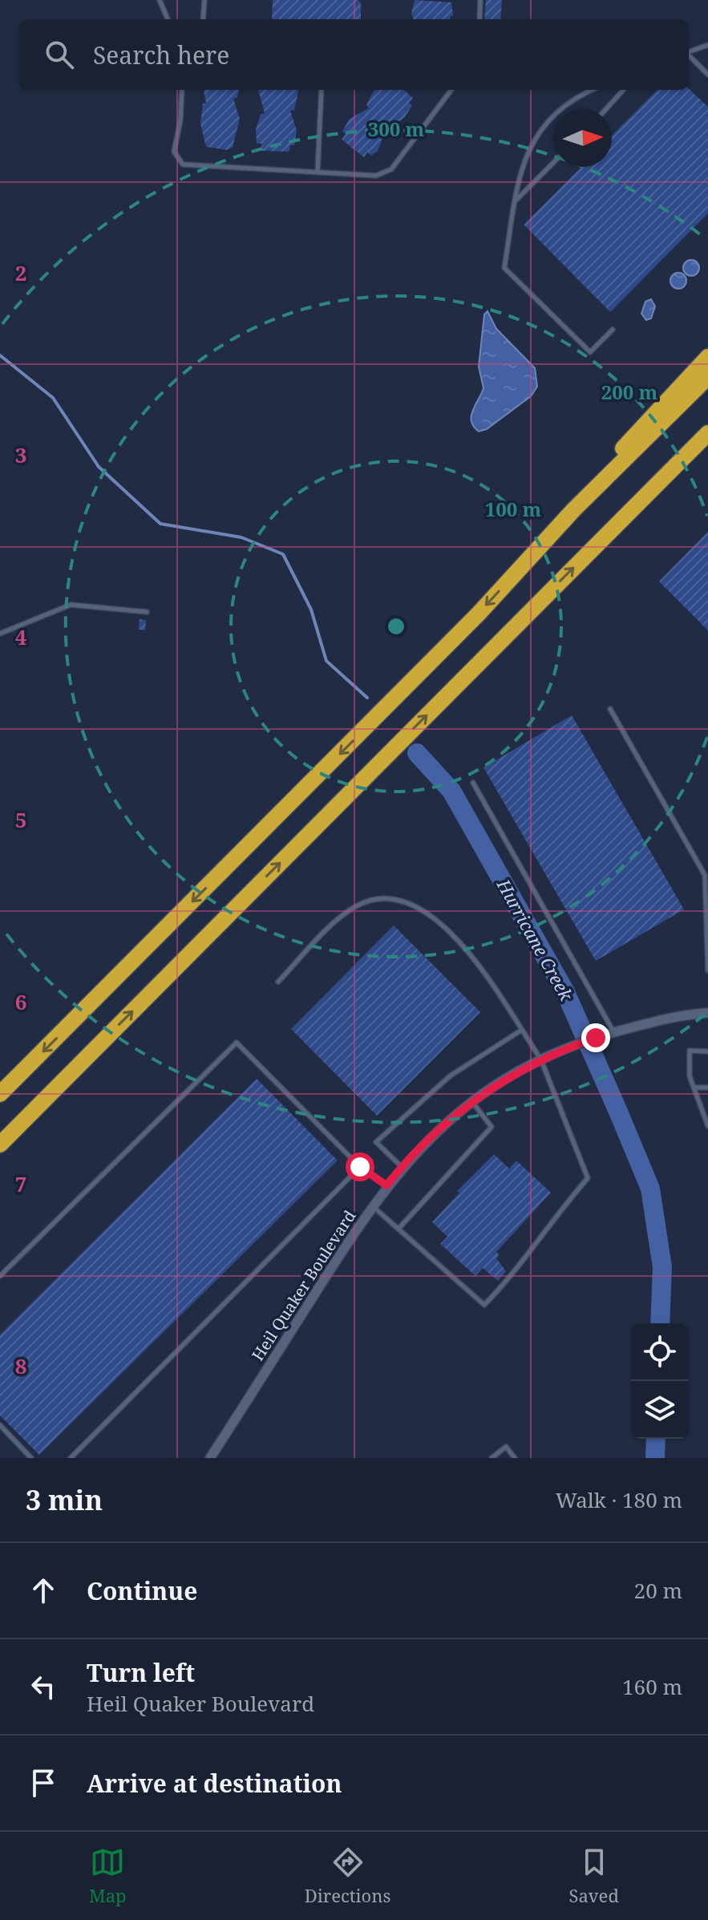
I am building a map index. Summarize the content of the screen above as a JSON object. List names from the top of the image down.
{
  "streets": {
    "street": ["Heil Quaker Boulevard"]
  },
  "water": ["Hurricane Creek"],
  "north": "right",
  "page": {
    "search": "Search here",
    "heading": ["3 min", "Walk · 180 m"],
    "list": [
      ["Continue", "20 m"],
      ["Turn left", "Heil Quaker Boulevard", "160 m"],
      "Arrive at destination"
    ],
    "nav": ["Map", "Directions", "Saved"]
  },
  "grid": {
    "rows": [
      "2",
      "3",
      "4",
      "5",
      "6",
      "7",
      "8"
    ]
  },
  "rings": ["300 m", "200 m", "100 m"]
}
